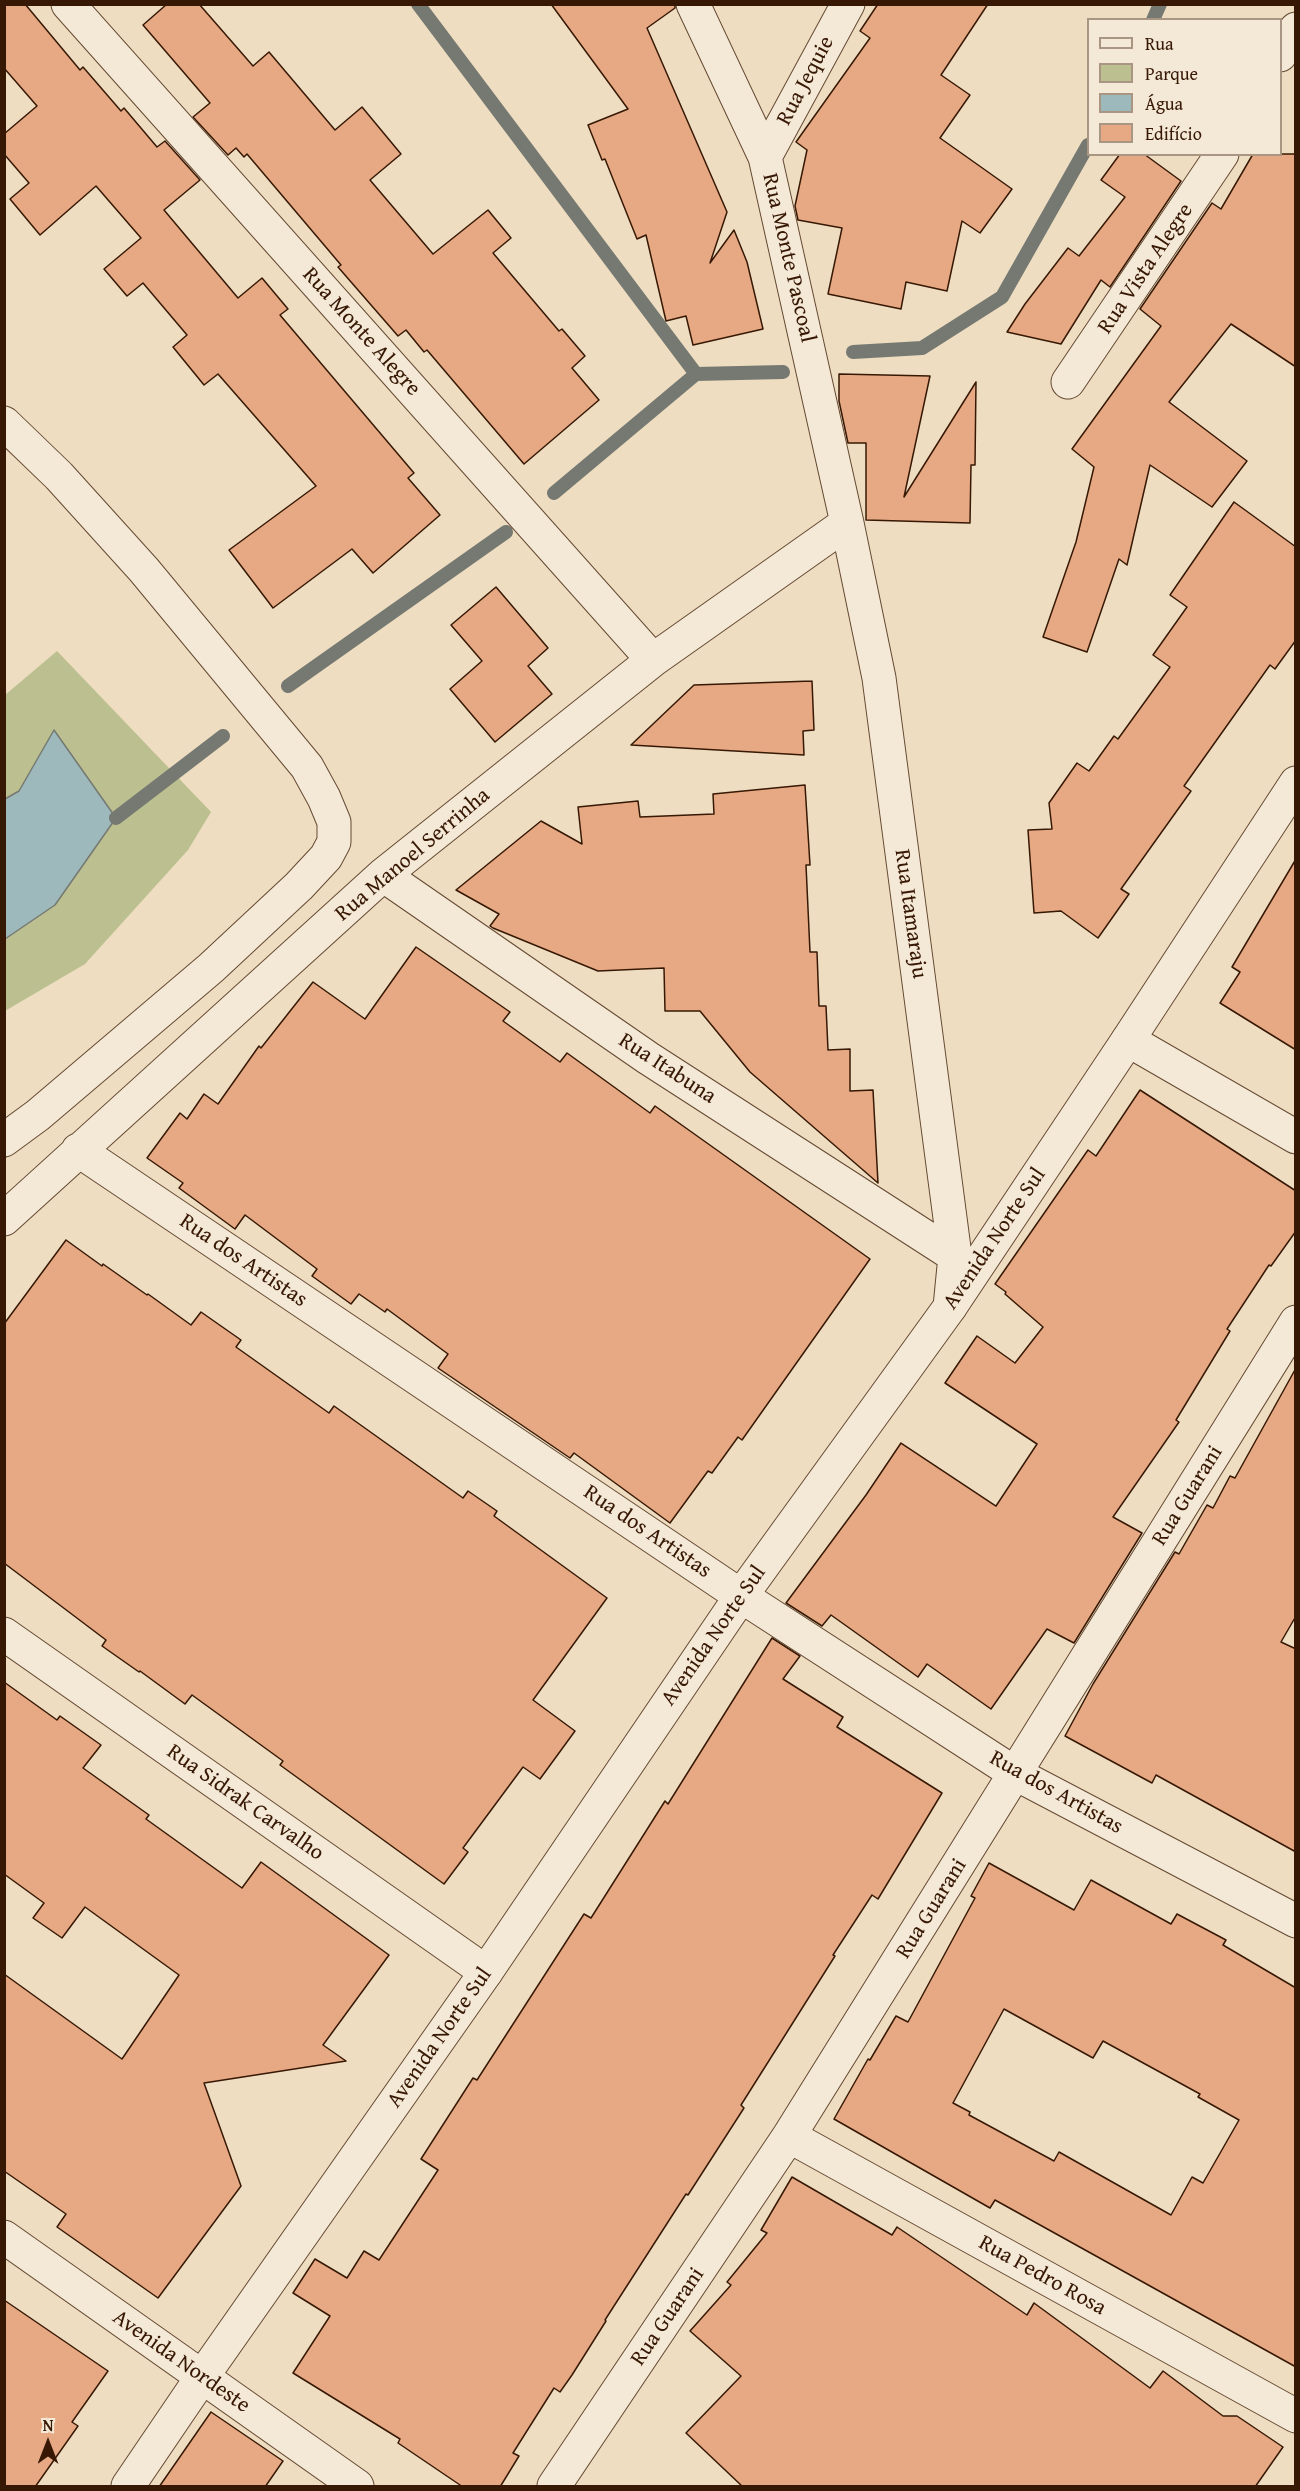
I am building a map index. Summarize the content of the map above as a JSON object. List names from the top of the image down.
{
  "streets": {
    "street": [
      "Rua Jequie",
      "Rua Monte Pascoal",
      "Rua Vista Alegre",
      "Rua Monte Alegre",
      "Rua Manoel Serrinha",
      "Rua Itamaraju",
      "Rua Itabuna",
      "Avenida Norte Sul",
      "Rua dos Artistas",
      "Rua Guarani",
      "Rua Sidrak Carvalho",
      "Rua Pedro Rosa",
      "Avenida Nordeste"
    ]
  },
  "crossings": [
    ["Rua Jequie", "Rua Monte Pascoal"],
    ["Rua Monte Pascoal", "Rua Manoel Serrinha"],
    ["Rua Monte Pascoal", "Rua Itamaraju"],
    ["Rua Monte Alegre", "Rua Manoel Serrinha"],
    ["Rua Manoel Serrinha", "Rua Itamaraju"],
    ["Rua Manoel Serrinha", "Rua Itabuna"],
    ["Rua Manoel Serrinha", "Rua dos Artistas"],
    ["Rua Itamaraju", "Rua Itabuna"],
    ["Rua Itamaraju", "Avenida Norte Sul"],
    ["Avenida Norte Sul", "Rua dos Artistas"],
    ["Avenida Norte Sul", "Rua Sidrak Carvalho"],
    ["Avenida Norte Sul", "Avenida Nordeste"],
    ["Rua dos Artistas", "Rua Guarani"],
    ["Rua Guarani", "Rua Pedro Rosa"]
  ],
  "legend": [
    "Rua",
    "Parque",
    "Água",
    "Edifício"
  ],
  "north": "top"
}
